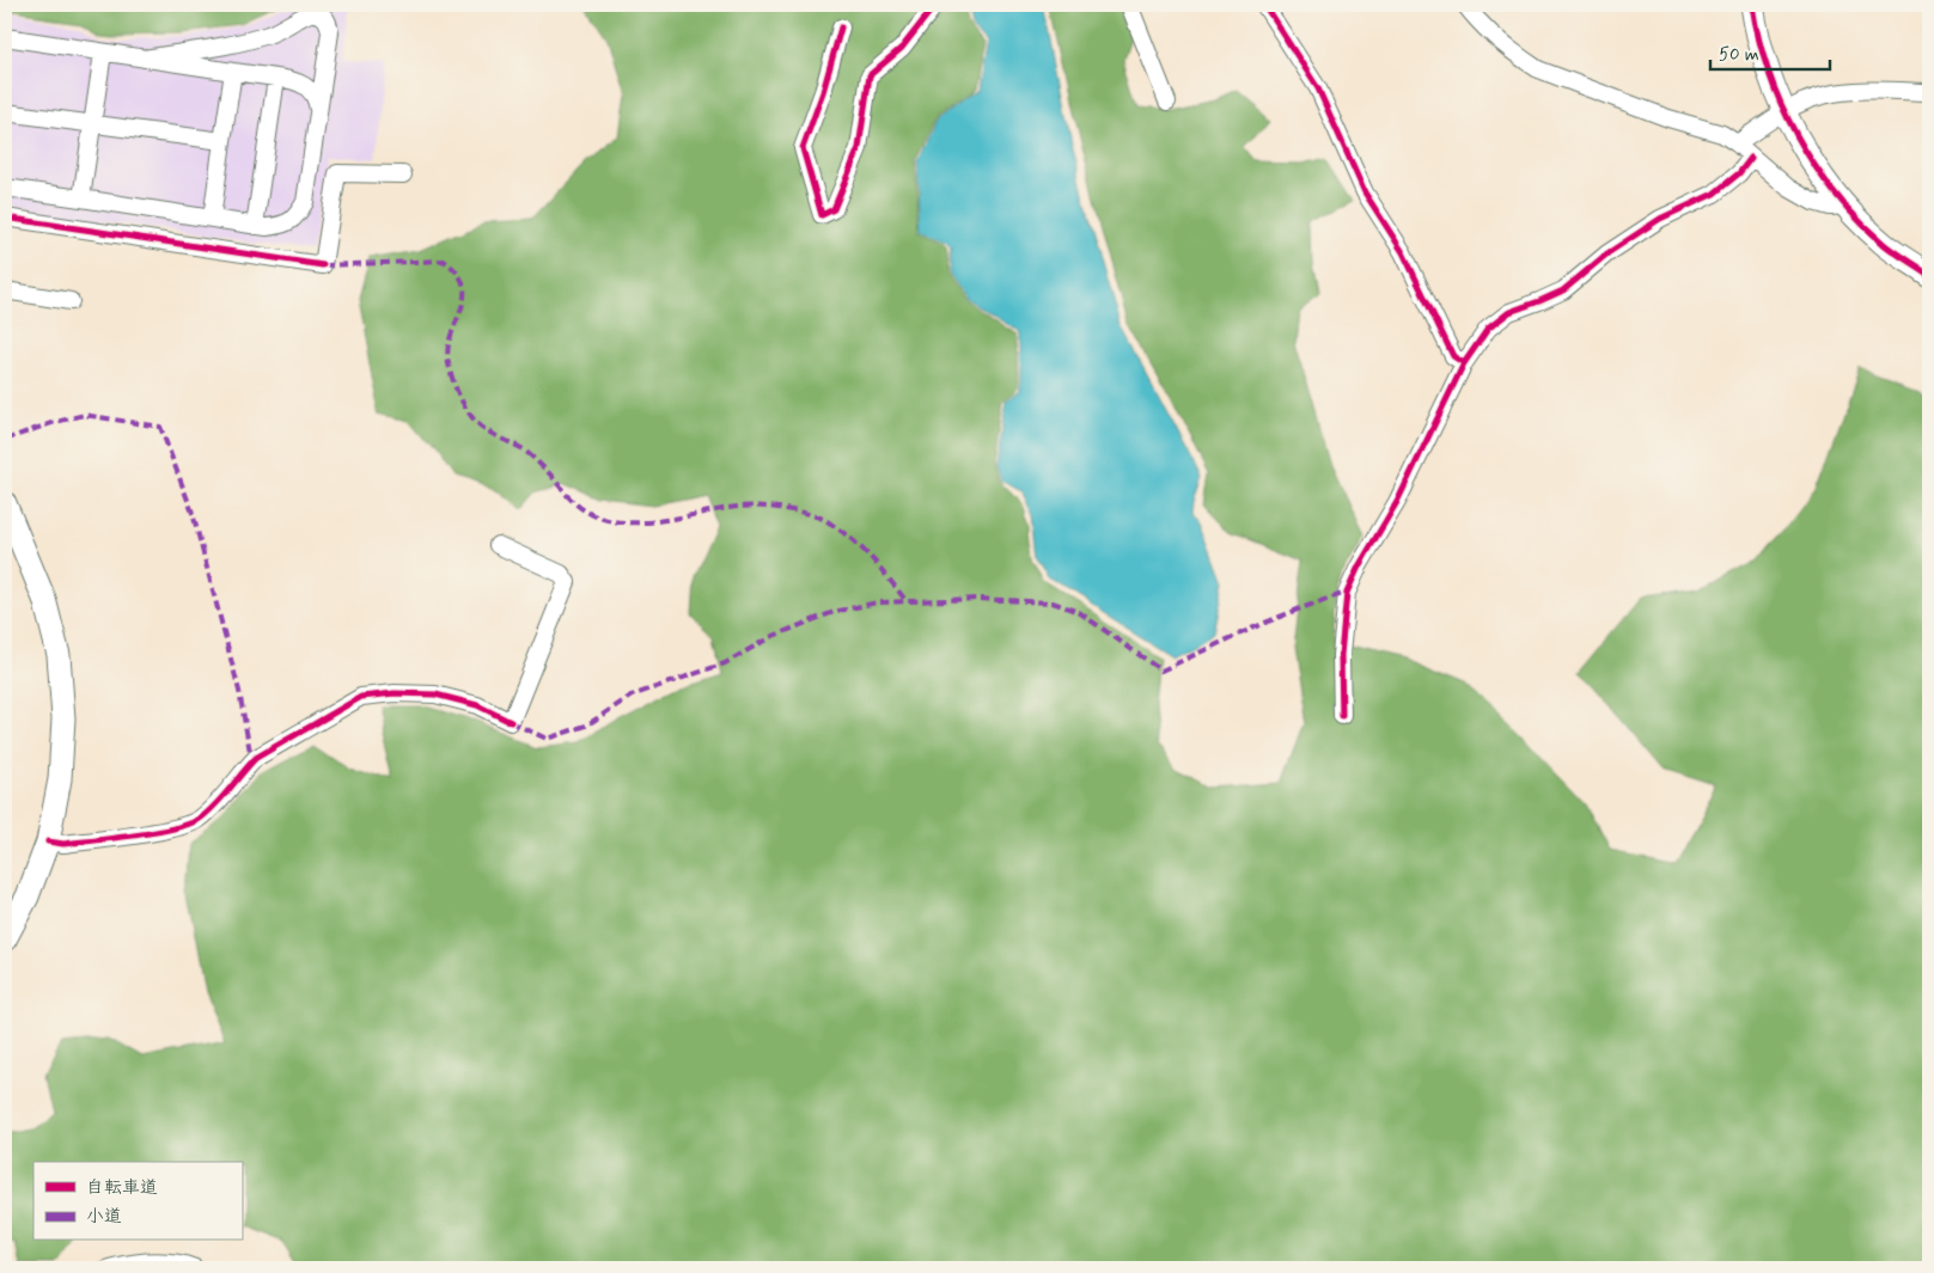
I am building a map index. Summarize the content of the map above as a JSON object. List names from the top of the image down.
{
  "legend": ["自転車道", "小道"],
  "scale_bar": "50 m"
}
